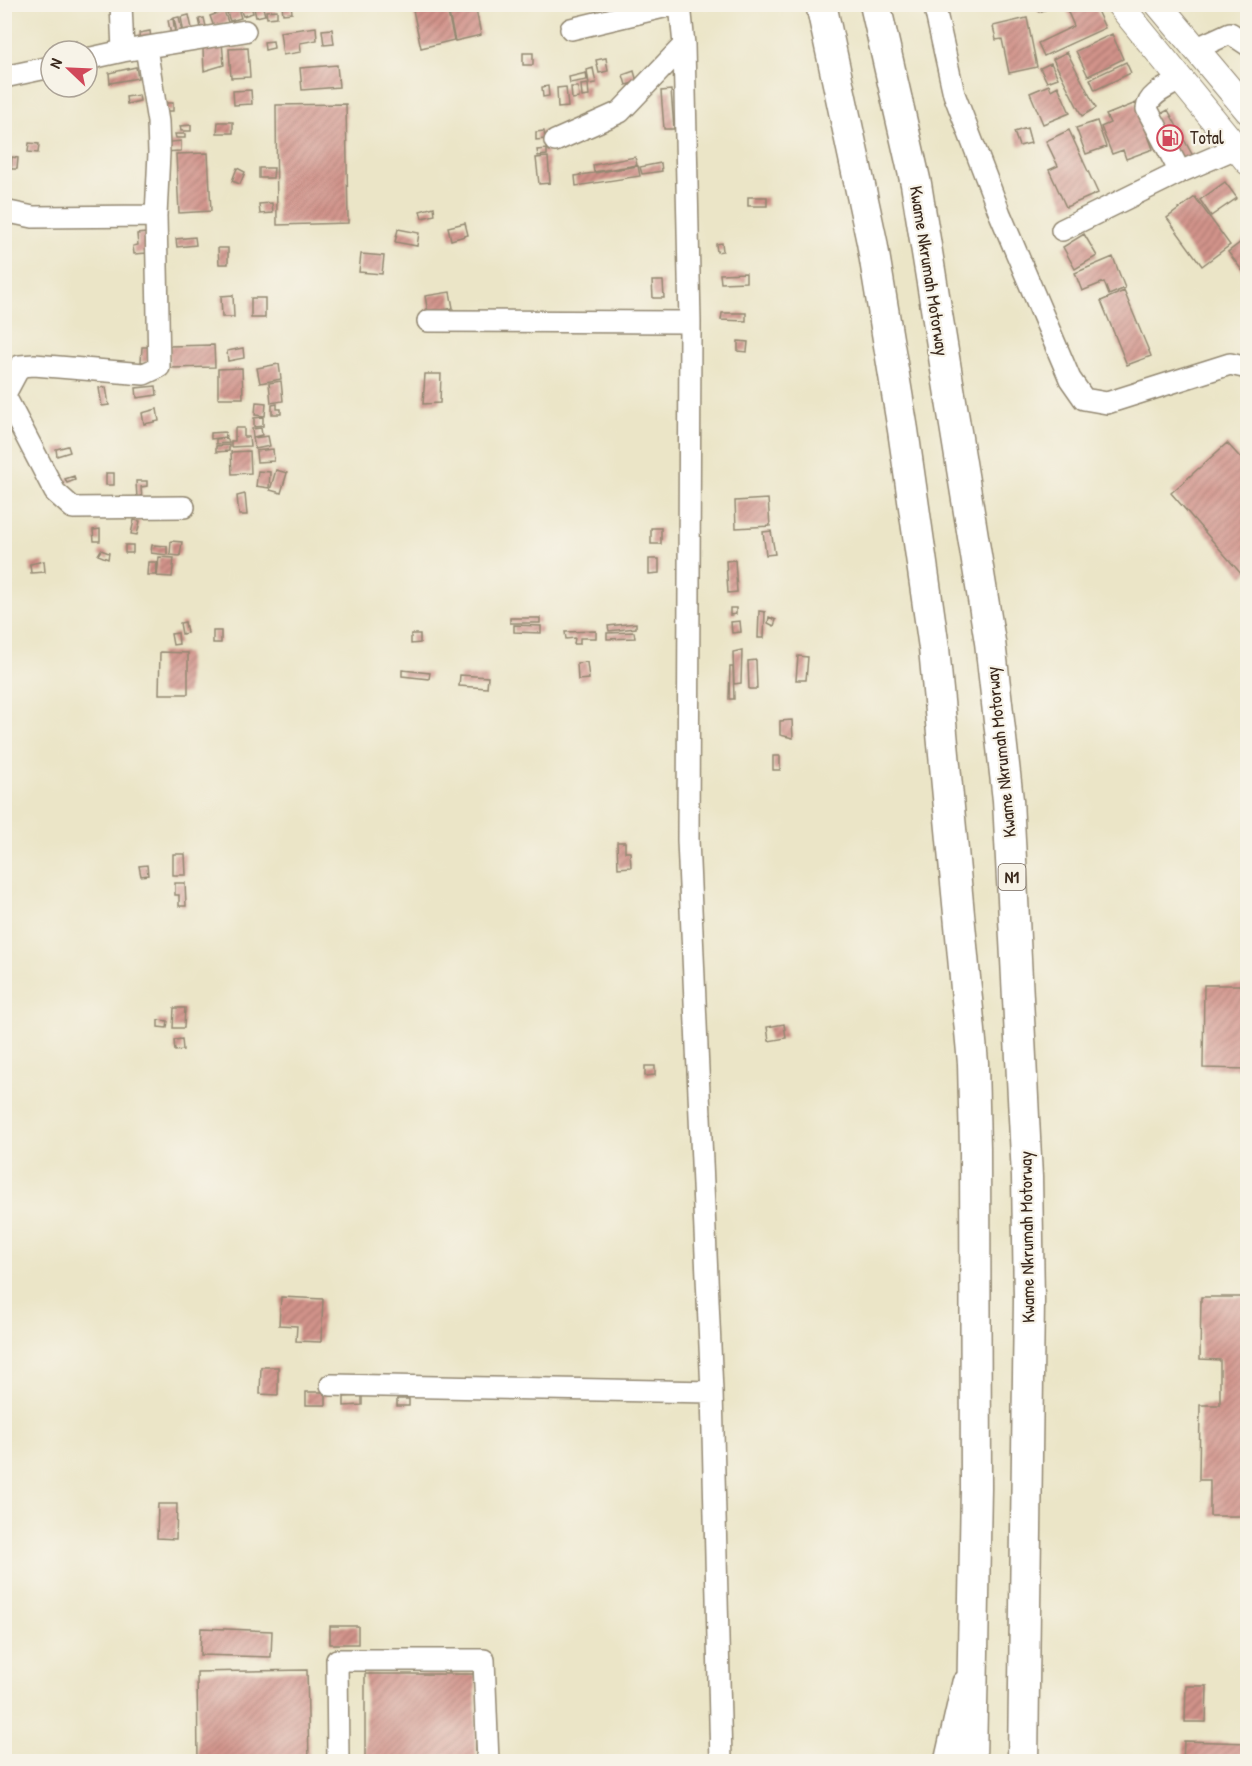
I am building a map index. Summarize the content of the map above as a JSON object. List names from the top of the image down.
{
  "streets": {
    "highway": ["Kwame Nkrumah Motorway", "N1"]
  },
  "places": {
    "fuel station": ["Total"]
  },
  "north": "top left"
}
